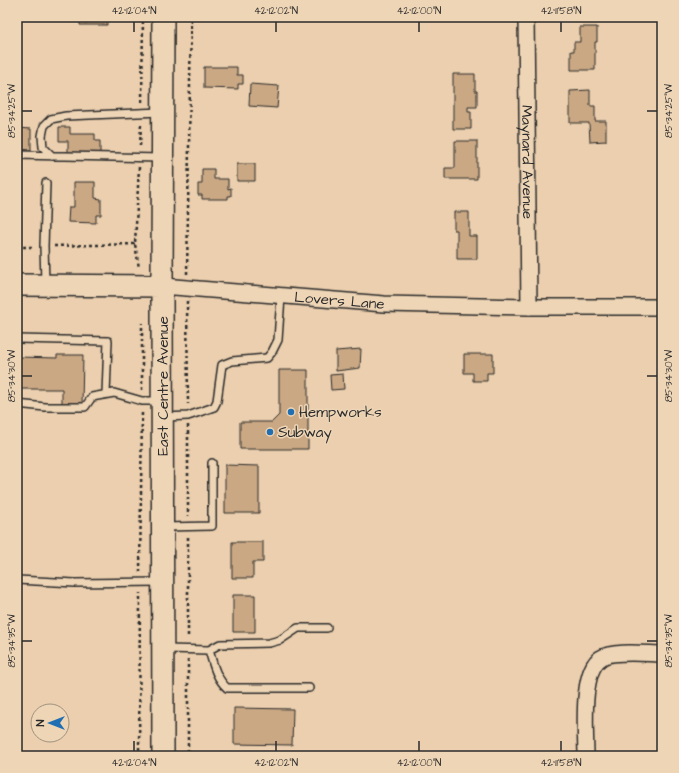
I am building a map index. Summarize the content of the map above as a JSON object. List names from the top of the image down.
{
  "streets": {
    "main road": ["Lovers Lane", "East Centre Avenue"],
    "street": ["Maynard Avenue"]
  },
  "crossings": [
    ["Maynard Avenue", "Lovers Lane"],
    ["Lovers Lane", "East Centre Avenue"]
  ],
  "places": ["Hempworks", "Subway"],
  "north": "left",
  "coordinates": [
    "42°12'04\"N",
    "42°12'02\"N",
    "42°12'00\"N",
    "42°11'58\"N",
    "85°34'25\"W",
    "85°34'30\"W",
    "85°34'35\"W"
  ]
}
